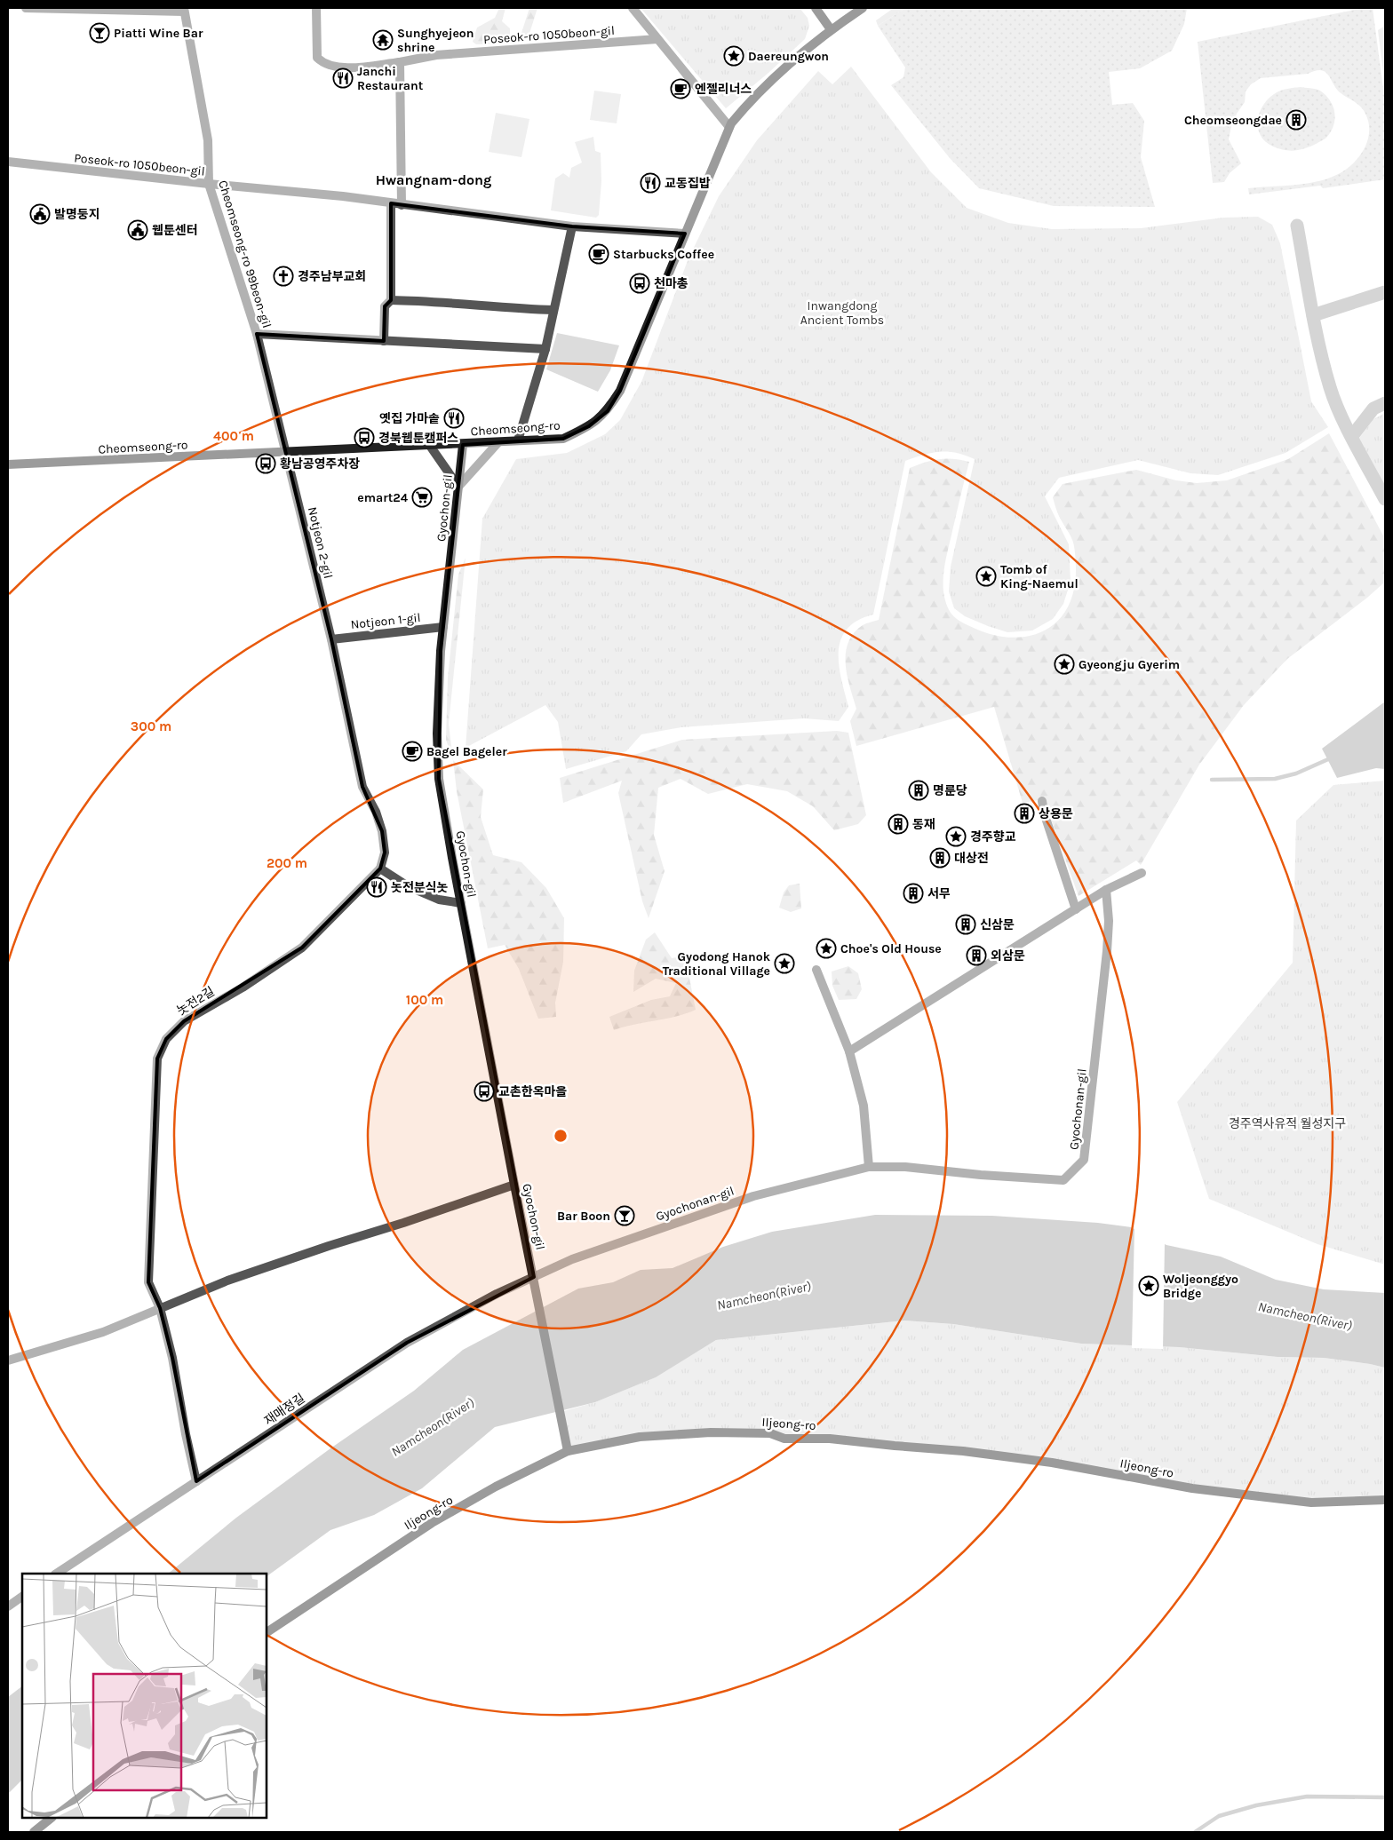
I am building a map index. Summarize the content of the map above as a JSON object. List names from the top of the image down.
{
  "streets": {
    "street": [
      "Poseok-ro 1050beon-gil",
      "Cheomseong-ro 99beon-gil",
      "Cheomseong-ro",
      "Gyochon-gil",
      "Notjeon 2-gil",
      "Notjeon 1-gil",
      "놋전2길",
      "Gyochonan-gil",
      "재매정길",
      "Iljeong-ro"
    ]
  },
  "crossings": [
    ["Poseok-ro 1050beon-gil", "Cheomseong-ro 99beon-gil"],
    ["Poseok-ro 1050beon-gil", "Cheomseong-ro"],
    ["Cheomseong-ro 99beon-gil", "Cheomseong-ro"],
    ["Cheomseong-ro 99beon-gil", "Notjeon 2-gil"],
    ["Cheomseong-ro", "Gyochon-gil"],
    ["Cheomseong-ro", "Notjeon 2-gil"],
    ["Gyochon-gil", "Notjeon 1-gil"],
    ["Gyochon-gil", "Gyochonan-gil"],
    ["Gyochon-gil", "재매정길"],
    ["Gyochon-gil", "Iljeong-ro"],
    ["Notjeon 2-gil", "Notjeon 1-gil"],
    ["Notjeon 2-gil", "놋전2길"],
    ["놋전2길", "재매정길"],
    ["Gyochonan-gil", "재매정길"]
  ],
  "districts": ["Hwangnam-dong"],
  "water": ["Namcheon(River)"],
  "parks": ["Inwangdong Ancient Tombs", "경주역사유적 월성지구"],
  "places": {
    "bar": ["Piatti Wine Bar", "Bar Boon"],
    "temple": ["Sunghyejeon shrine"],
    "place": [
      "Daereungwon",
      "Tomb of King-Naemul",
      "Gyeongju Gyerim",
      "경주향교",
      "Choe's Old House",
      "Gyodong Hanok Traditional Village",
      "Woljeonggyo Bridge"
    ],
    "restaurant": [
      "Janchi Restaurant",
      "교동집밥",
      "옛집 가마솥",
      "놋전분식놋"
    ],
    "cafe": ["엔젤리너스", "Starbucks Coffee", "Bagel Bageler"],
    "building": [
      "Cheomseongdae",
      "명룬당",
      "상용문",
      "동재",
      "대상전",
      "서무",
      "신삼문",
      "외삼문"
    ],
    "public building": ["발명둥지", "웹툰센터"],
    "church": ["경주남부교회"],
    "bus stop": [
      "천마총",
      "경북웹툰캠퍼스",
      "황남공영주차장",
      "교촌한옥마을"
    ],
    "supermarket": ["emart24"]
  },
  "rings": [
    "400 m",
    "300 m",
    "200 m",
    "100 m"
  ]
}
